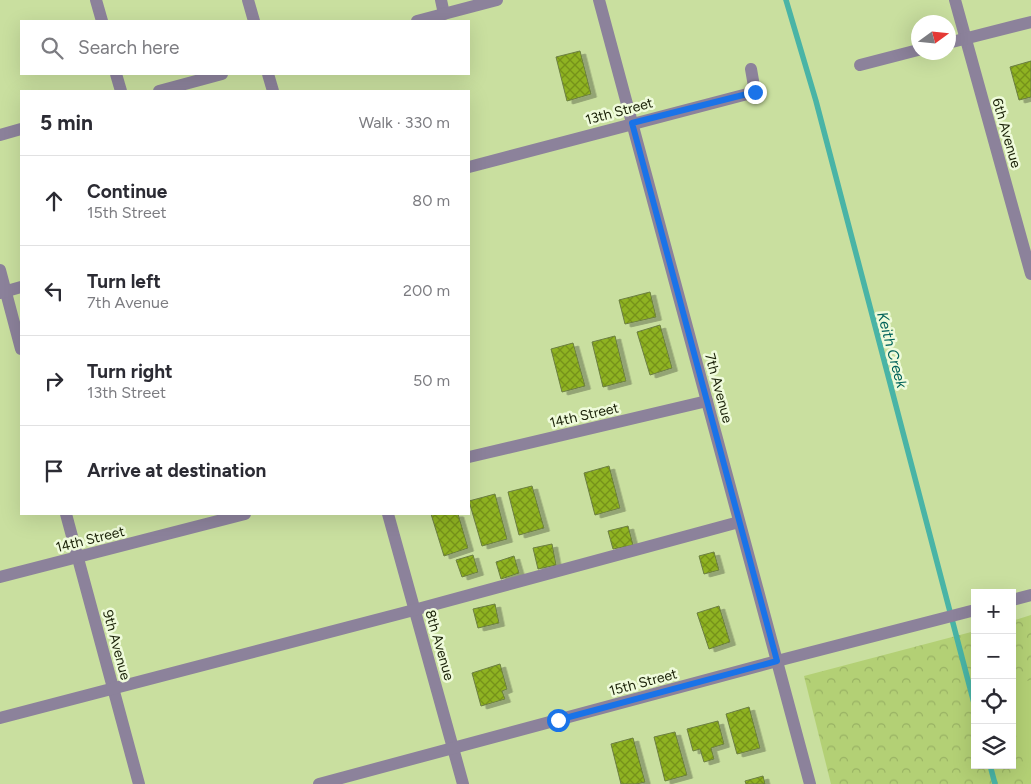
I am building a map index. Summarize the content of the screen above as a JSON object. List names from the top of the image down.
{
  "streets": {
    "street": [
      "13th Street",
      "6th Avenue",
      "7th Avenue",
      "14th Street",
      "9th Avenue",
      "8th Avenue",
      "15th Street"
    ]
  },
  "crossings": [
    ["13th Street", "7th Avenue"],
    ["7th Avenue", "14th Street"],
    ["7th Avenue", "15th Street"],
    ["14th Street", "9th Avenue"],
    ["8th Avenue", "15th Street"]
  ],
  "water": ["Keith Creek"],
  "north": "right",
  "page": {
    "search": "Search here",
    "heading": ["5 min", "Walk · 330 m"],
    "list": [
      ["Continue", "15th Street", "80 m"],
      ["Turn left", "7th Avenue", "200 m"],
      ["Turn right", "13th Street", "50 m"],
      "Arrive at destination"
    ],
    "map_buttons": ["+", "−"]
  }
}
